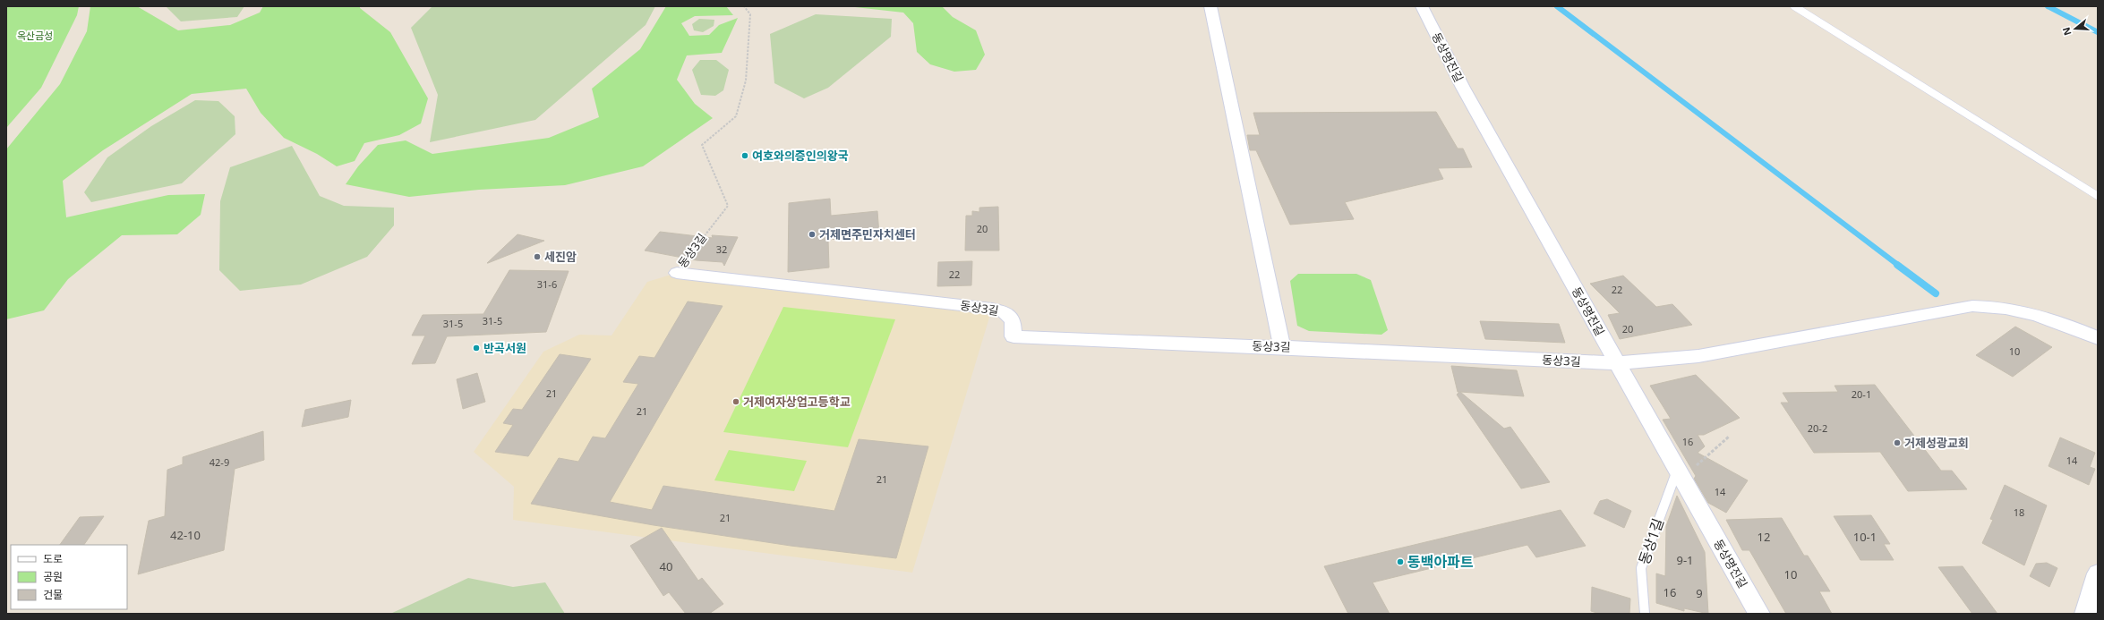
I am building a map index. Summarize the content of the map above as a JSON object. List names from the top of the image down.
{
  "streets": {
    "street": ["동상명진길", "동상3길"],
    "lane": ["동상1길"]
  },
  "crossings": [
    ["동상명진길", "동상3길"],
    ["동상명진길", "동상1길"]
  ],
  "parks": ["옥산금성"],
  "places": [
    "여호와의증인의왕국",
    "거제면주민자치센터",
    "세진암",
    "반곡서원",
    "거제여자상업고등학교",
    "거제성광교회",
    "동백아파트"
  ],
  "house_numbers": [
    "20",
    "32",
    "22",
    "31-6",
    "22",
    "31-5",
    "31-5",
    "20",
    "10",
    "21",
    "20-1",
    "21",
    "20-2",
    "16",
    "14",
    "42-9",
    "21",
    "14",
    "18",
    "21",
    "42-10",
    "12",
    "10-1",
    "9-1",
    "40",
    "10",
    "16",
    "9"
  ],
  "legend": ["도로", "공원", "건물"],
  "north": "left"
}
